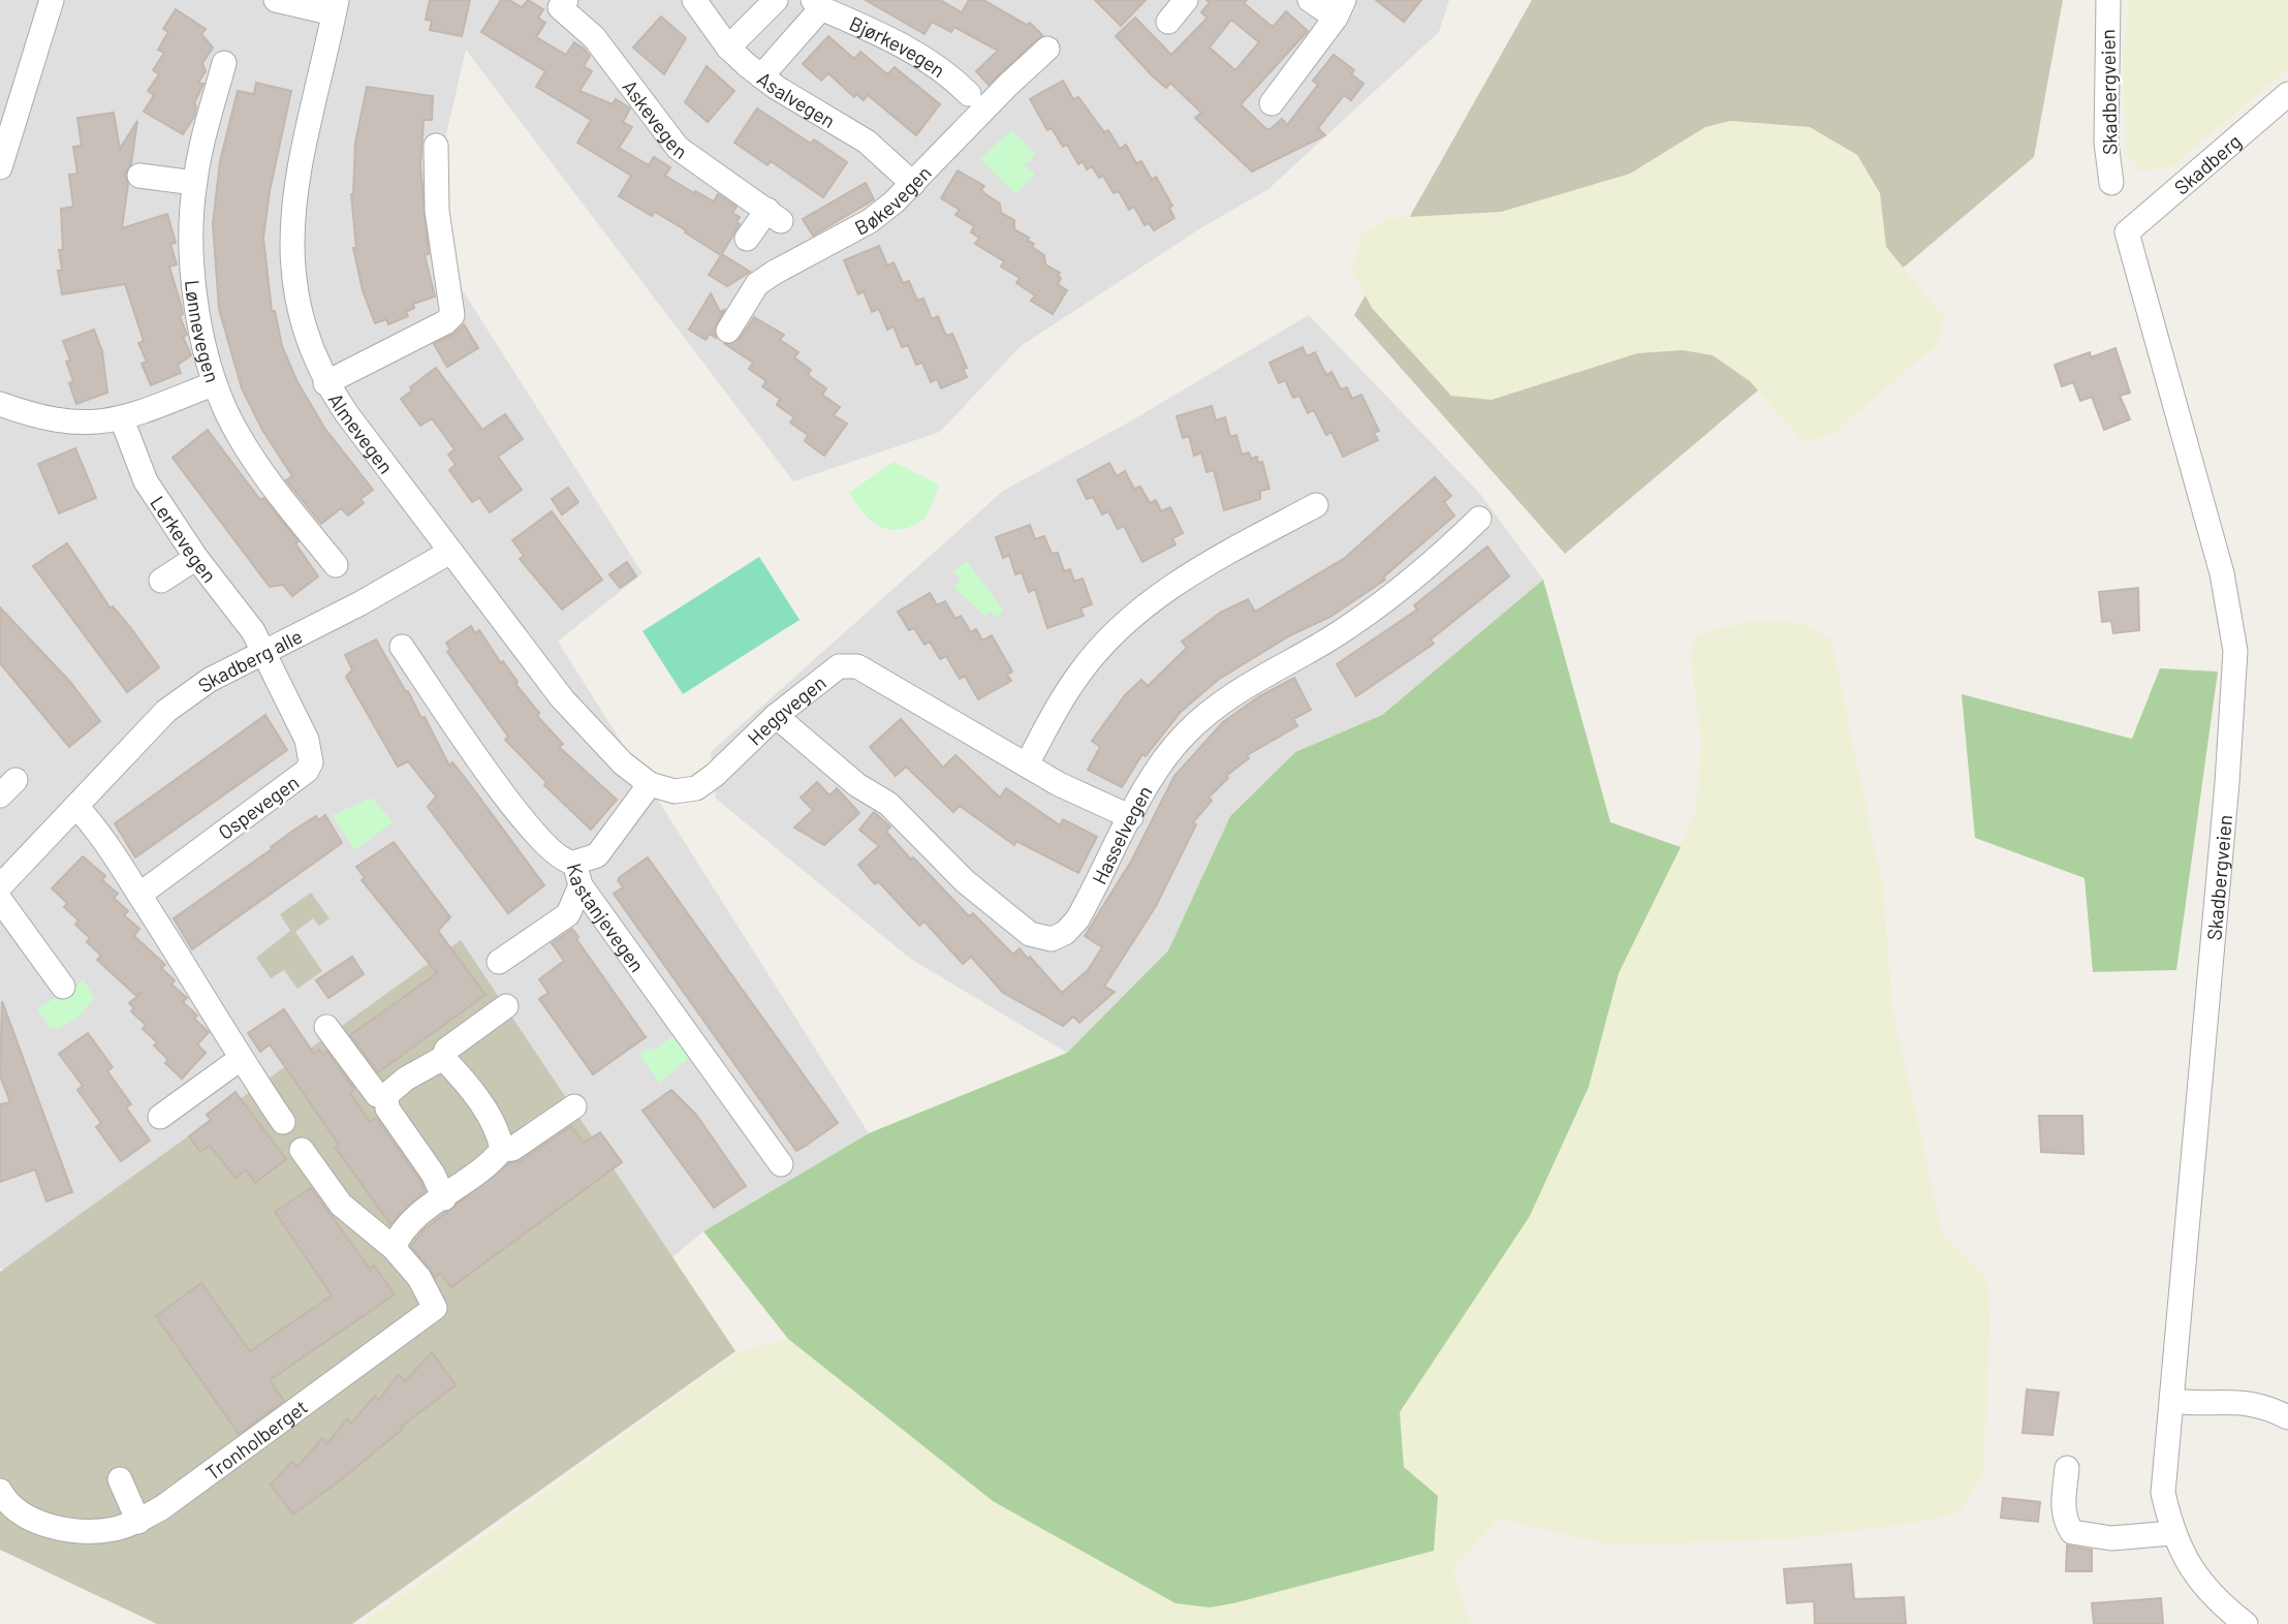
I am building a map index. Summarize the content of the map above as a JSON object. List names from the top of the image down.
{
  "streets": {
    "street": [
      "Bjørkevegen",
      "Skadbergveien",
      "Asalvegen",
      "Askevegen",
      "Skadberg",
      "Bøkevegen",
      "Lønnevegen",
      "Almevegen",
      "Lerkevegen",
      "Skadberg alle",
      "Heggvegen",
      "Ospevegen",
      "Hasselvegen",
      "Kastanjevegen",
      "Tronholberget"
    ]
  },
  "crossings": [
    ["Bjørkevegen", "Asalvegen"],
    ["Skadbergveien", "Skadberg"],
    ["Asalvegen", "Bøkevegen"],
    ["Almevegen", "Skadberg alle"],
    ["Almevegen", "Heggvegen"],
    ["Lerkevegen", "Skadberg alle"],
    ["Lerkevegen", "Ospevegen"],
    ["Skadberg alle", "Ospevegen"],
    ["Heggvegen", "Hasselvegen"]
  ]
}
